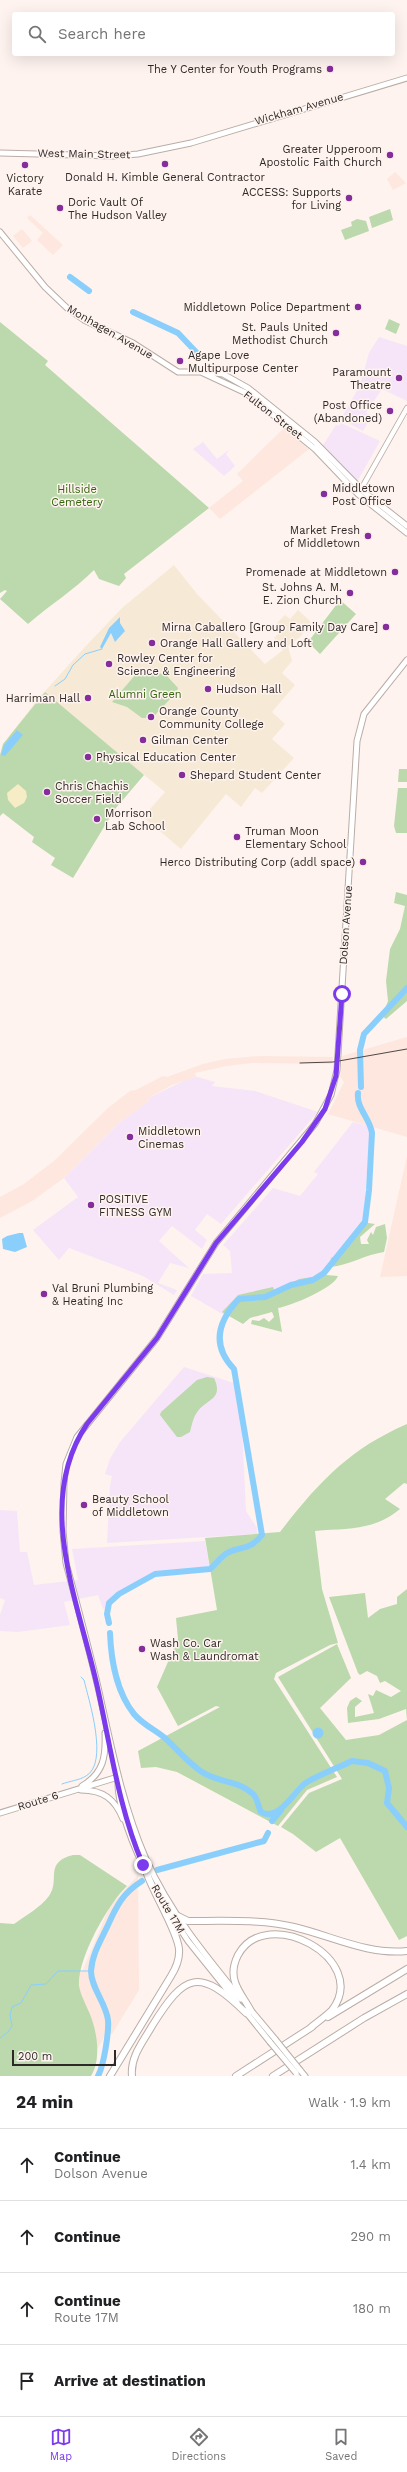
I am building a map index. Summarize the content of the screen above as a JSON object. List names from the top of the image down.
{
  "streets": {
    "main road": [
      "Wickham Avenue",
      "West Main Street",
      "Monhagen Avenue",
      "Fulton Street",
      "Dolson Avenue",
      "Route 6",
      "Route 17M"
    ]
  },
  "crossings": [
    ["Wickham Avenue", "West Main Street"],
    ["Monhagen Avenue", "Fulton Street"],
    ["Route 6", "Route 17M"]
  ],
  "parks": ["Hillside Cemetery", "Alumni Green"],
  "places": [
    "The Y Center for Youth Programs",
    "Greater Upperoom Apostolic Faith Church",
    "Donald H. Kimble General Contractor",
    "Victory Karate",
    "ACCESS: Supports for Living",
    "Doric Vault Of The Hudson Valley",
    "Middletown Police Department",
    "St. Pauls United Methodist Church",
    "Agape Love Multipurpose Center",
    "Paramount Theatre",
    "Post Office (Abandoned)",
    "Middletown Post Office",
    "Market Fresh of Middletown",
    "Promenade at Middletown",
    "St. Johns A. M. E. Zion Church",
    "Mirna Caballero [Group Family Day Care]",
    "Orange Hall Gallery and Loft",
    "Rowley Center for Science & Engineering",
    "Hudson Hall",
    "Harriman Hall",
    "Orange County Community College",
    "Gilman Center",
    "Physical Education Center",
    "Shepard Student Center",
    "Chris Chachis Soccer Field",
    "Morrison Lab School",
    "Truman Moon Elementary School",
    "Herco Distributing Corp (addl space)",
    "Middletown Cinemas",
    "POSITIVE FITNESS GYM",
    "Val Bruni Plumbing & Heating Inc",
    "Beauty School of Middletown",
    "Wash Co. Car Wash & Laundromat"
  ],
  "scale_bar": "200 m",
  "page": {
    "search": "Search here",
    "scale": "200 m",
    "heading": ["24 min", "Walk · 1.9 km"],
    "list": [
      ["Continue", "Dolson Avenue", "1.4 km"],
      ["Continue", "290 m"],
      ["Continue", "Route 17M", "180 m"],
      "Arrive at destination"
    ],
    "nav": ["Map", "Directions", "Saved"]
  }
}
